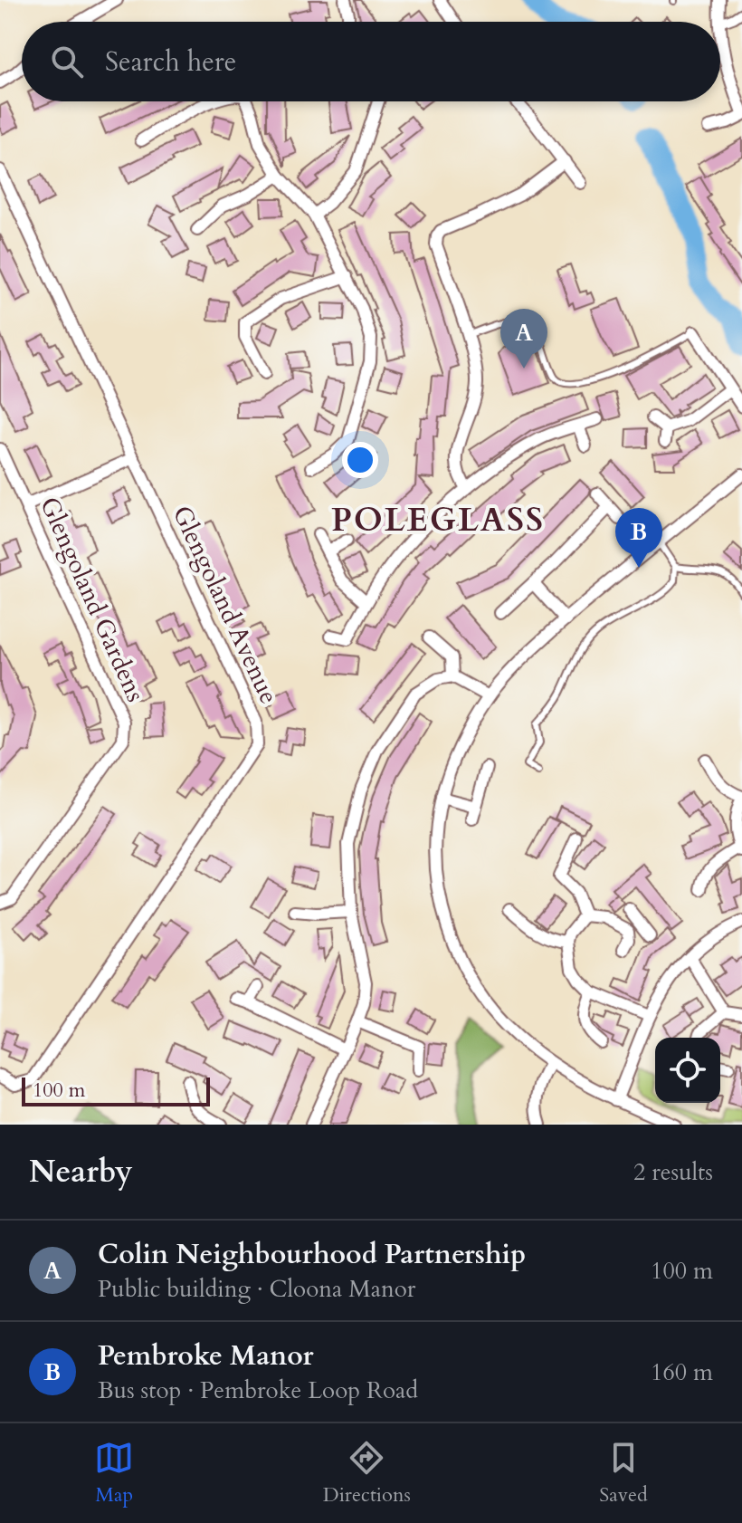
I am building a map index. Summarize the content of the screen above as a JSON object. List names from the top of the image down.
{
  "streets": {
    "street": ["Glengoland Gardens", "Glengoland Avenue"]
  },
  "districts": ["POLEGLASS"],
  "scale_bar": "100 m",
  "page": {
    "search": "Search here",
    "pins": ["A", "B"],
    "scale": "100 m",
    "heading": ["Nearby", "2 results"],
    "list": [
      {
        "mark": "A",
        "name": "Colin Neighbourhood Partnership",
        "note": "Public building · Cloona Manor",
        "value": "100 m"
      },
      {
        "mark": "B",
        "name": "Pembroke Manor",
        "note": "Bus stop · Pembroke Loop Road",
        "value": "160 m"
      }
    ],
    "nav": ["Map", "Directions", "Saved"]
  }
}
